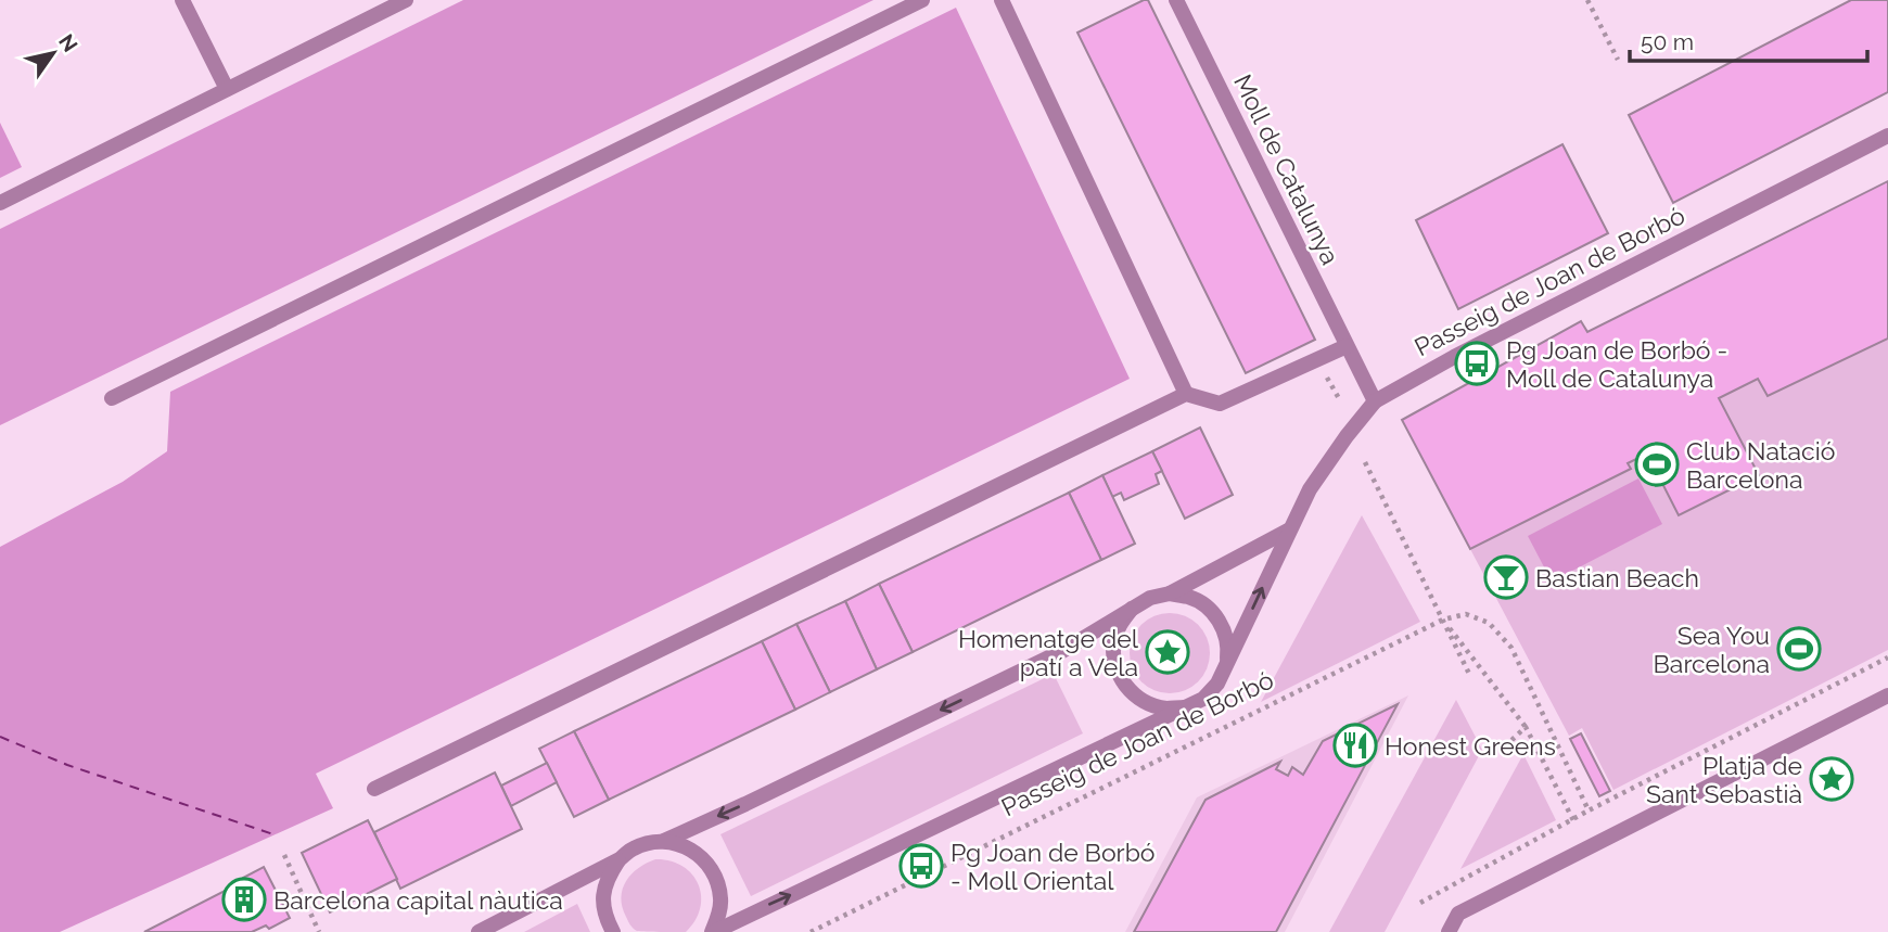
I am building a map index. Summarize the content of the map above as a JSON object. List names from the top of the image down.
{
  "streets": {
    "street": ["Moll de Catalunya", "Passeig de Joan de Borbó"]
  },
  "crossings": [
    ["Moll de Catalunya", "Passeig de Joan de Borbó"]
  ],
  "places": {
    "bus stop": ["Pg Joan de Borbó - Moll de Catalunya", "Pg Joan de Borbó - Moll Oriental"],
    "sports": ["Club Natació Barcelona", "Sea You Barcelona"],
    "bar": ["Bastian Beach"],
    "place": ["Homenatge del patí a Vela", "Platja de Sant Sebastià"],
    "restaurant": ["Honest Greens"],
    "building": ["Barcelona capital nàutica"]
  },
  "scale_bar": "50 m",
  "north": "top right"
}
